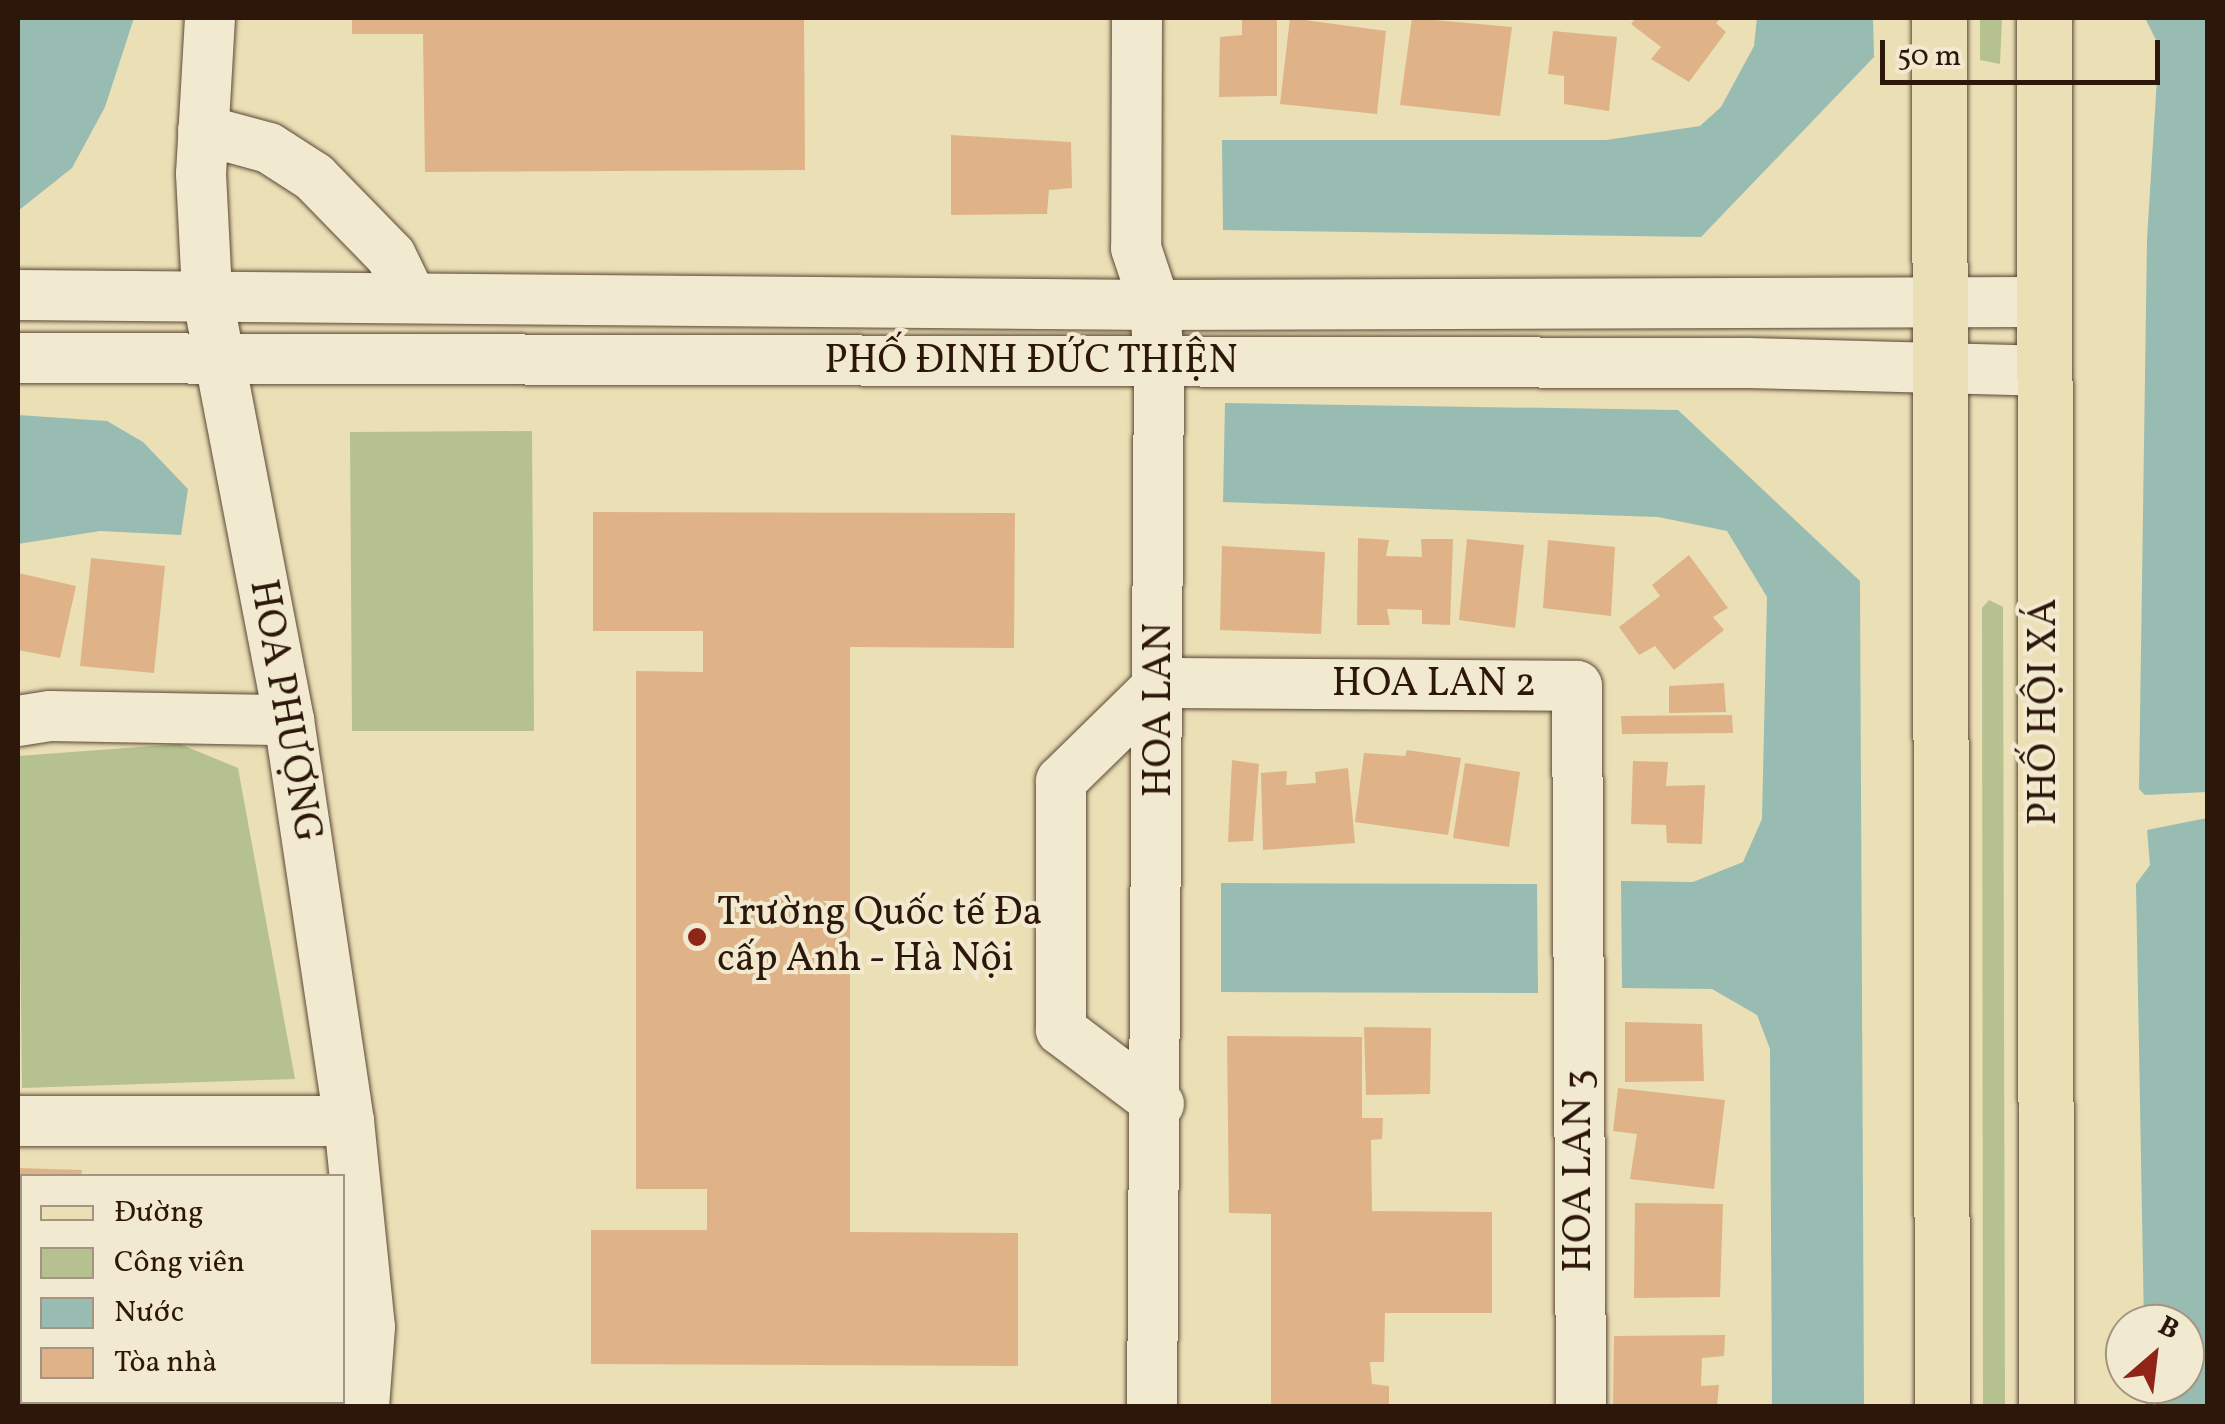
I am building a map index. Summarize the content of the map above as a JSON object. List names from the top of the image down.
{
  "streets": {
    "main road": ["PHỐ HỘI XÁ"],
    "street": [
      "PHỐ ĐINH ĐỨC THIỆN",
      "HOA LAN 2",
      "HOA LAN",
      "HOA PHƯỢNG",
      "HOA LAN 3"
    ]
  },
  "crossings": [
    ["PHỐ ĐINH ĐỨC THIỆN", "HOA LAN"],
    ["PHỐ ĐINH ĐỨC THIỆN", "HOA PHƯỢNG"],
    ["PHỐ ĐINH ĐỨC THIỆN", "PHỐ HỘI XÁ"],
    ["HOA LAN 2", "HOA LAN"],
    ["HOA LAN 2", "HOA LAN 3"]
  ],
  "places": ["Trường Quốc tế Đa cấp Anh - Hà Nội"],
  "legend": [
    "Đường",
    "Công viên",
    "Nước",
    "Tòa nhà"
  ],
  "scale_bar": "50 m",
  "north": "top right"
}
